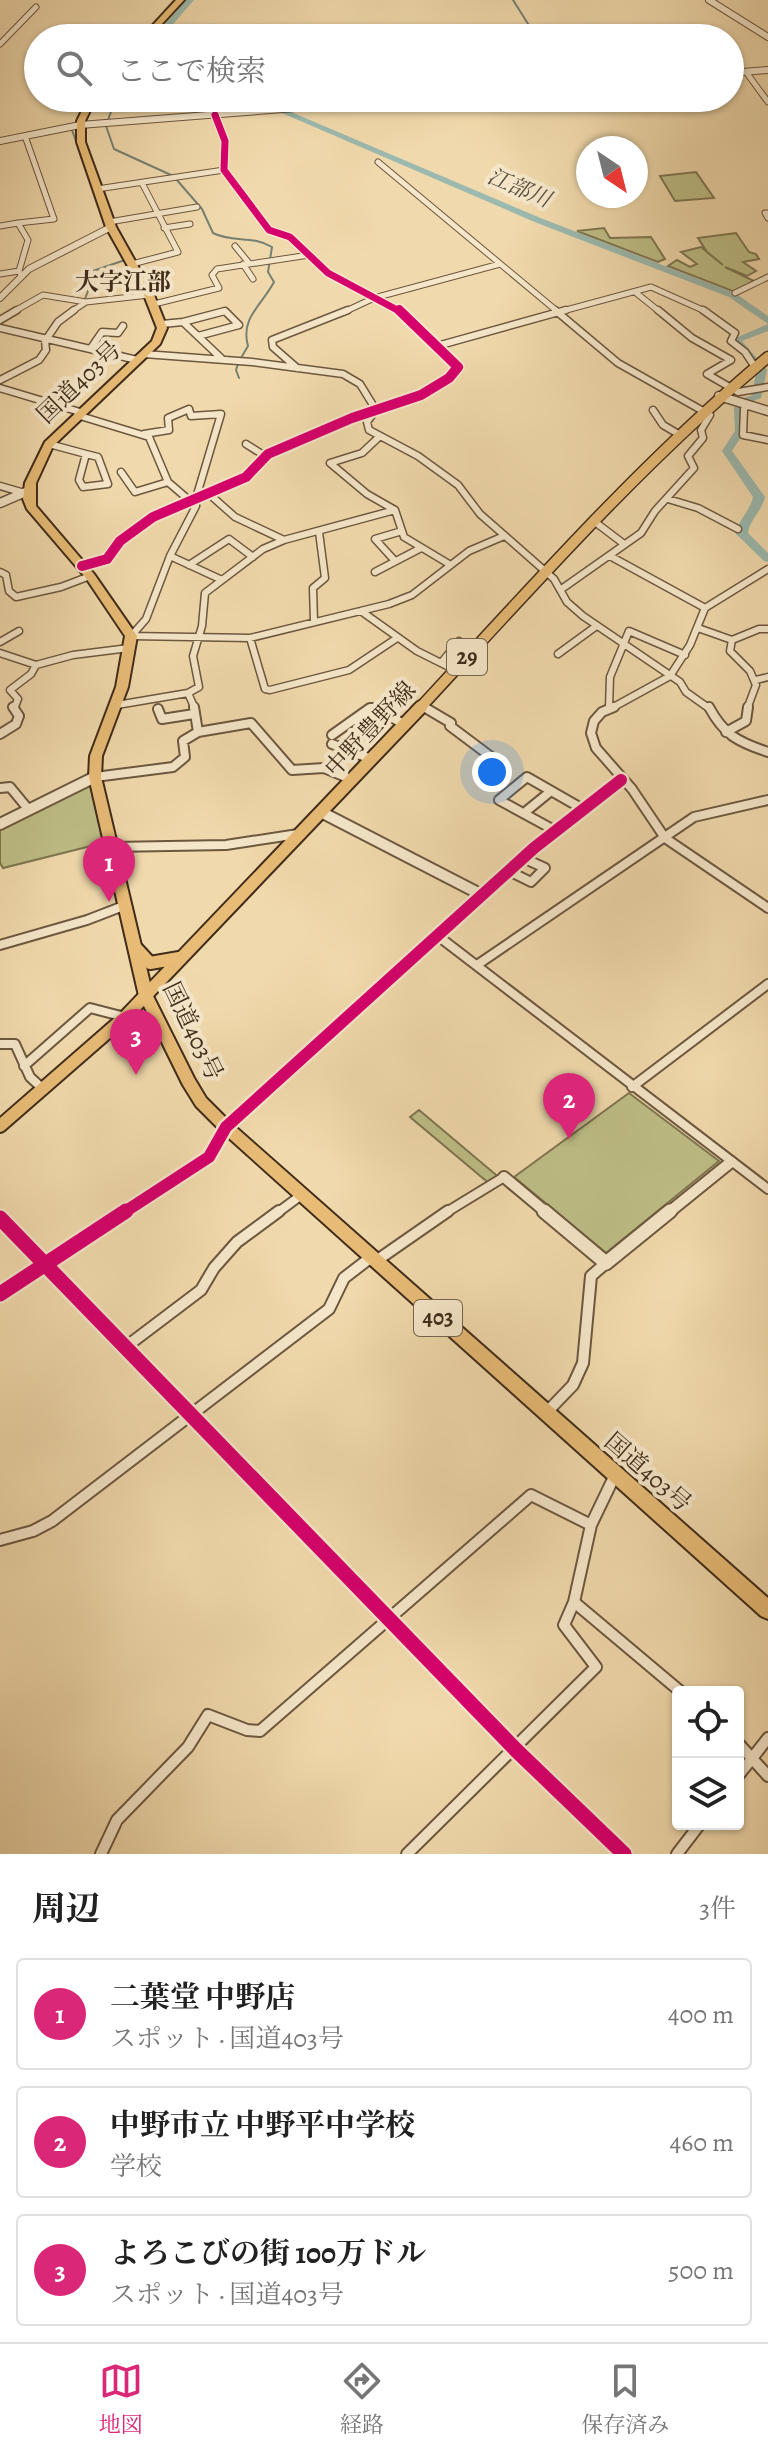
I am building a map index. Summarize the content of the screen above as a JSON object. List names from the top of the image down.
{
  "streets": {
    "highway": ["国道403号", "403"],
    "main road": ["29", "中野豊野線"]
  },
  "crossings": [
    ["国道403号", "中野豊野線"]
  ],
  "districts": ["大字江部"],
  "water": ["江部川"],
  "north": "bottom right",
  "page": {
    "search": "ここで検索",
    "pins": ["1", "3", "2"],
    "heading": ["周辺", "3件"],
    "list": [
      {
        "mark": "1",
        "name": "二葉堂 中野店",
        "note": "スポット · 国道403号",
        "value": "400 m"
      },
      {
        "mark": "2",
        "name": "中野市立 中野平中学校",
        "note": "学校",
        "value": "460 m"
      },
      {
        "mark": "3",
        "name": "よろこびの街 100万ドル",
        "note": "スポット · 国道403号",
        "value": "500 m"
      }
    ],
    "nav": ["地図", "経路", "保存済み"]
  }
}
